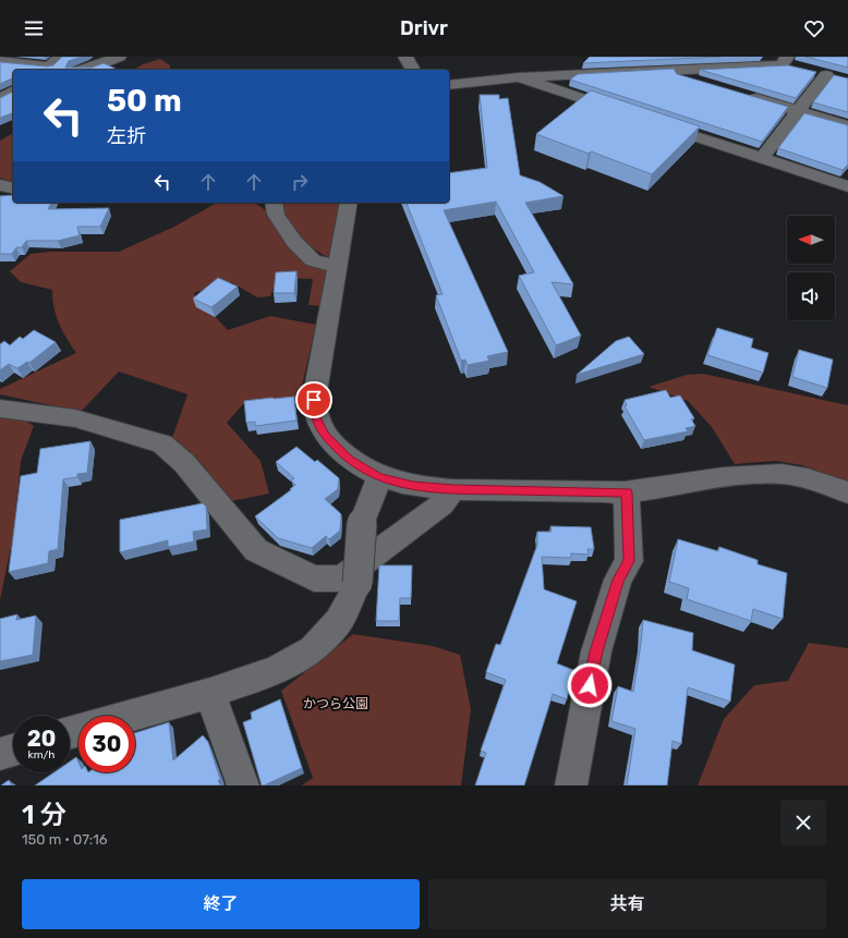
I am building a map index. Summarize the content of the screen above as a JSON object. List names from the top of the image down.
{
  "parks": ["かつら公園"],
  "north": "left",
  "page": {
    "header": "Drivr",
    "turn": ["50 m", "左折"],
    "speed": "20 km/h",
    "limit": "30",
    "heading": ["1 分", "150 m · 07:16"],
    "buttons": ["終了", "共有"]
  }
}
